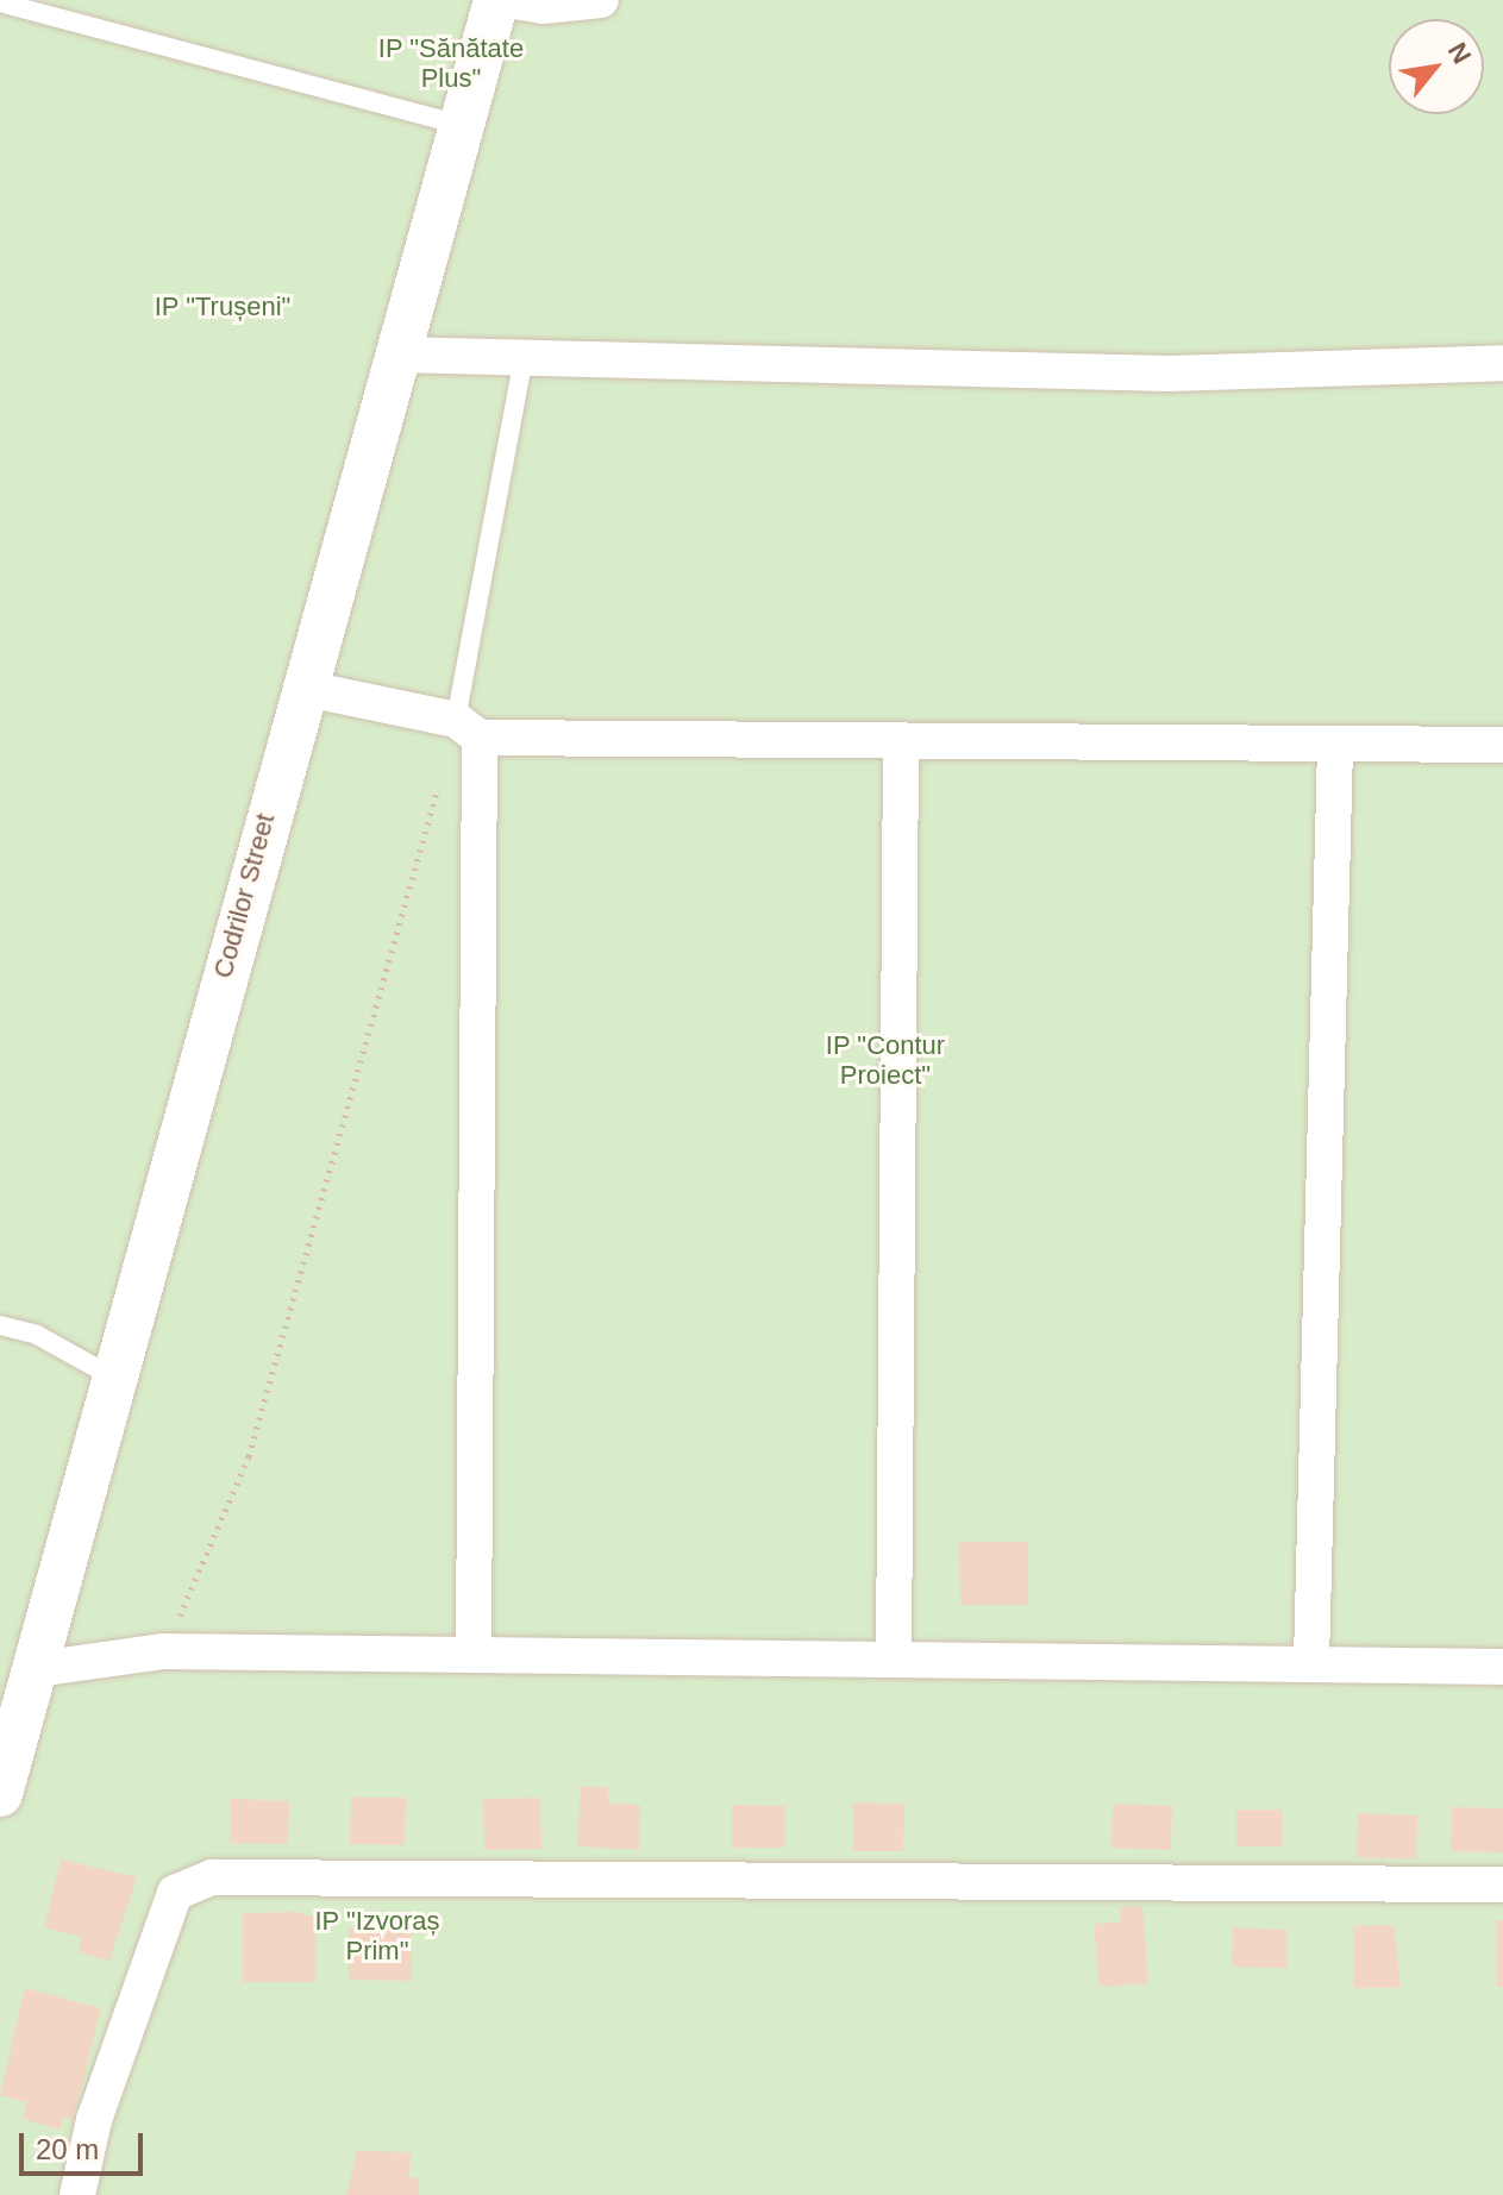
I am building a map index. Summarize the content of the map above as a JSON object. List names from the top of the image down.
{
  "streets": {
    "street": ["Codrilor Street"]
  },
  "parks": [
    "IP \"Sănătate Plus\"",
    "IP \"Trușeni\"",
    "IP \"Contur Proiect\"",
    "IP \"Izvoraș Prim\""
  ],
  "scale_bar": "20 m",
  "north": "top right"
}
